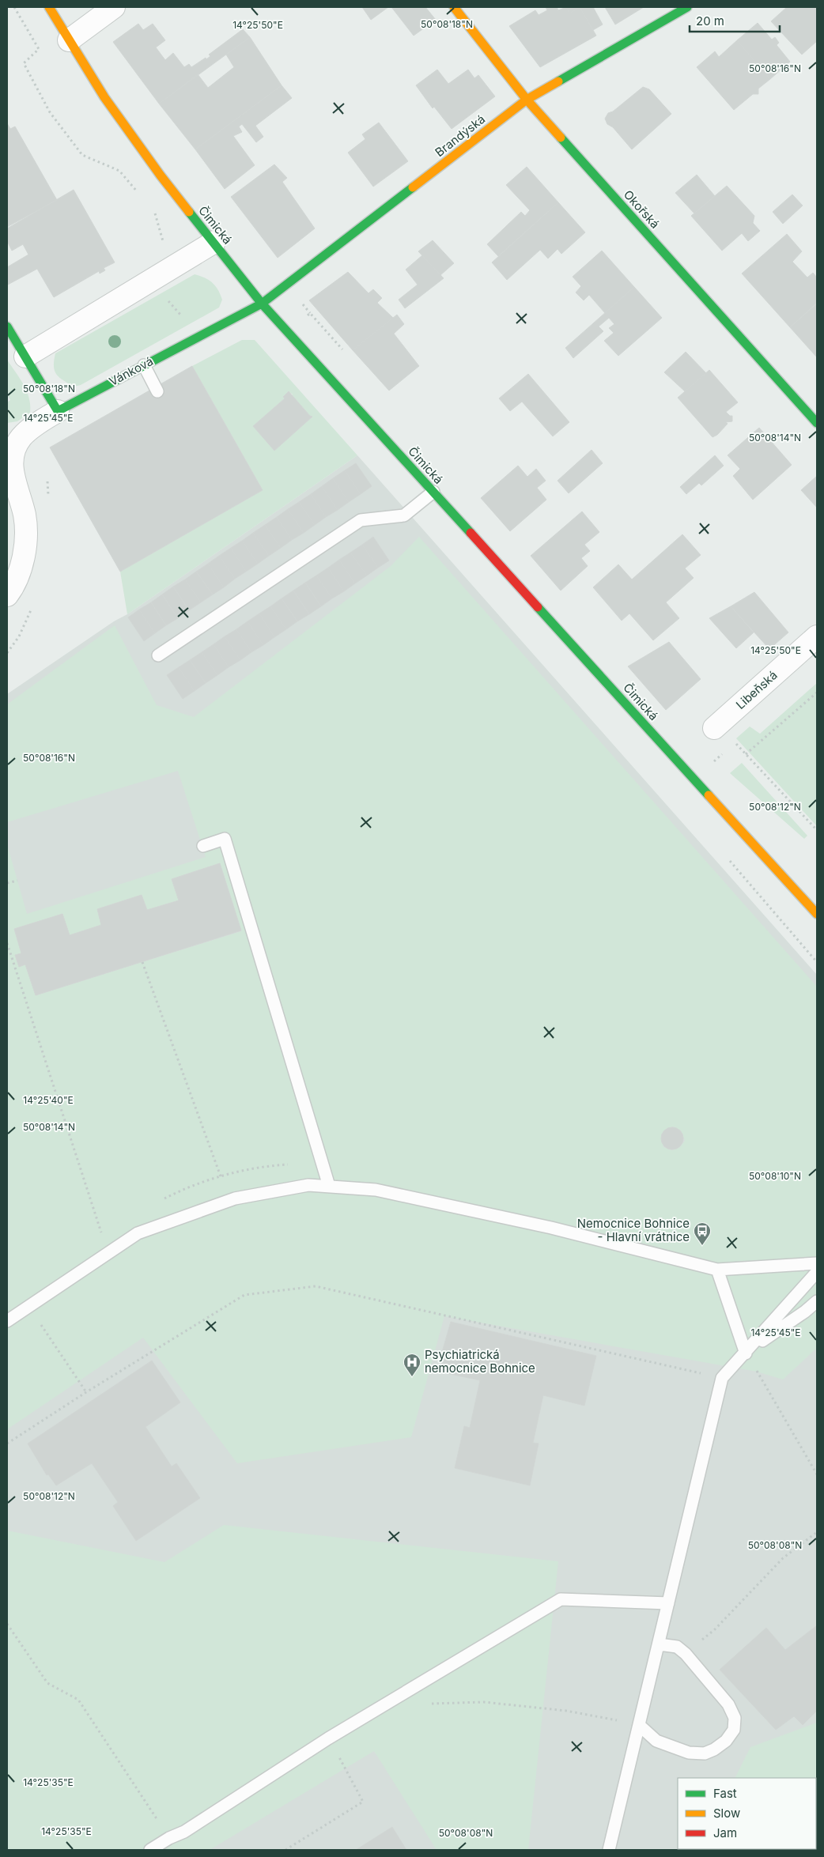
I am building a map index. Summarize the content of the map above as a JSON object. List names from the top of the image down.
{
  "streets": {
    "street": [
      "Brandýská",
      "Okořská",
      "Čimická",
      "Vánková",
      "Libeňská"
    ]
  },
  "crossings": [
    ["Brandýská", "Okořská"],
    ["Brandýská", "Čimická"],
    ["Brandýská", "Vánková"],
    ["Čimická", "Vánková"]
  ],
  "places": {
    "bus stop": ["Nemocnice Bohnice - Hlavní vrátnice"],
    "hospital": ["Psychiatrická nemocnice Bohnice"]
  },
  "legend": ["Fast", "Slow", "Jam"],
  "scale_bar": "20 m",
  "coordinates": [
    "50°08'18\"N",
    "14°25'50\"E",
    "50°08'16\"N",
    "14°25'45\"E",
    "50°08'14\"N",
    "50°08'12\"N",
    "14°25'40\"E",
    "50°08'10\"N",
    "50°08'08\"N",
    "14°25'35\"E"
  ]
}
